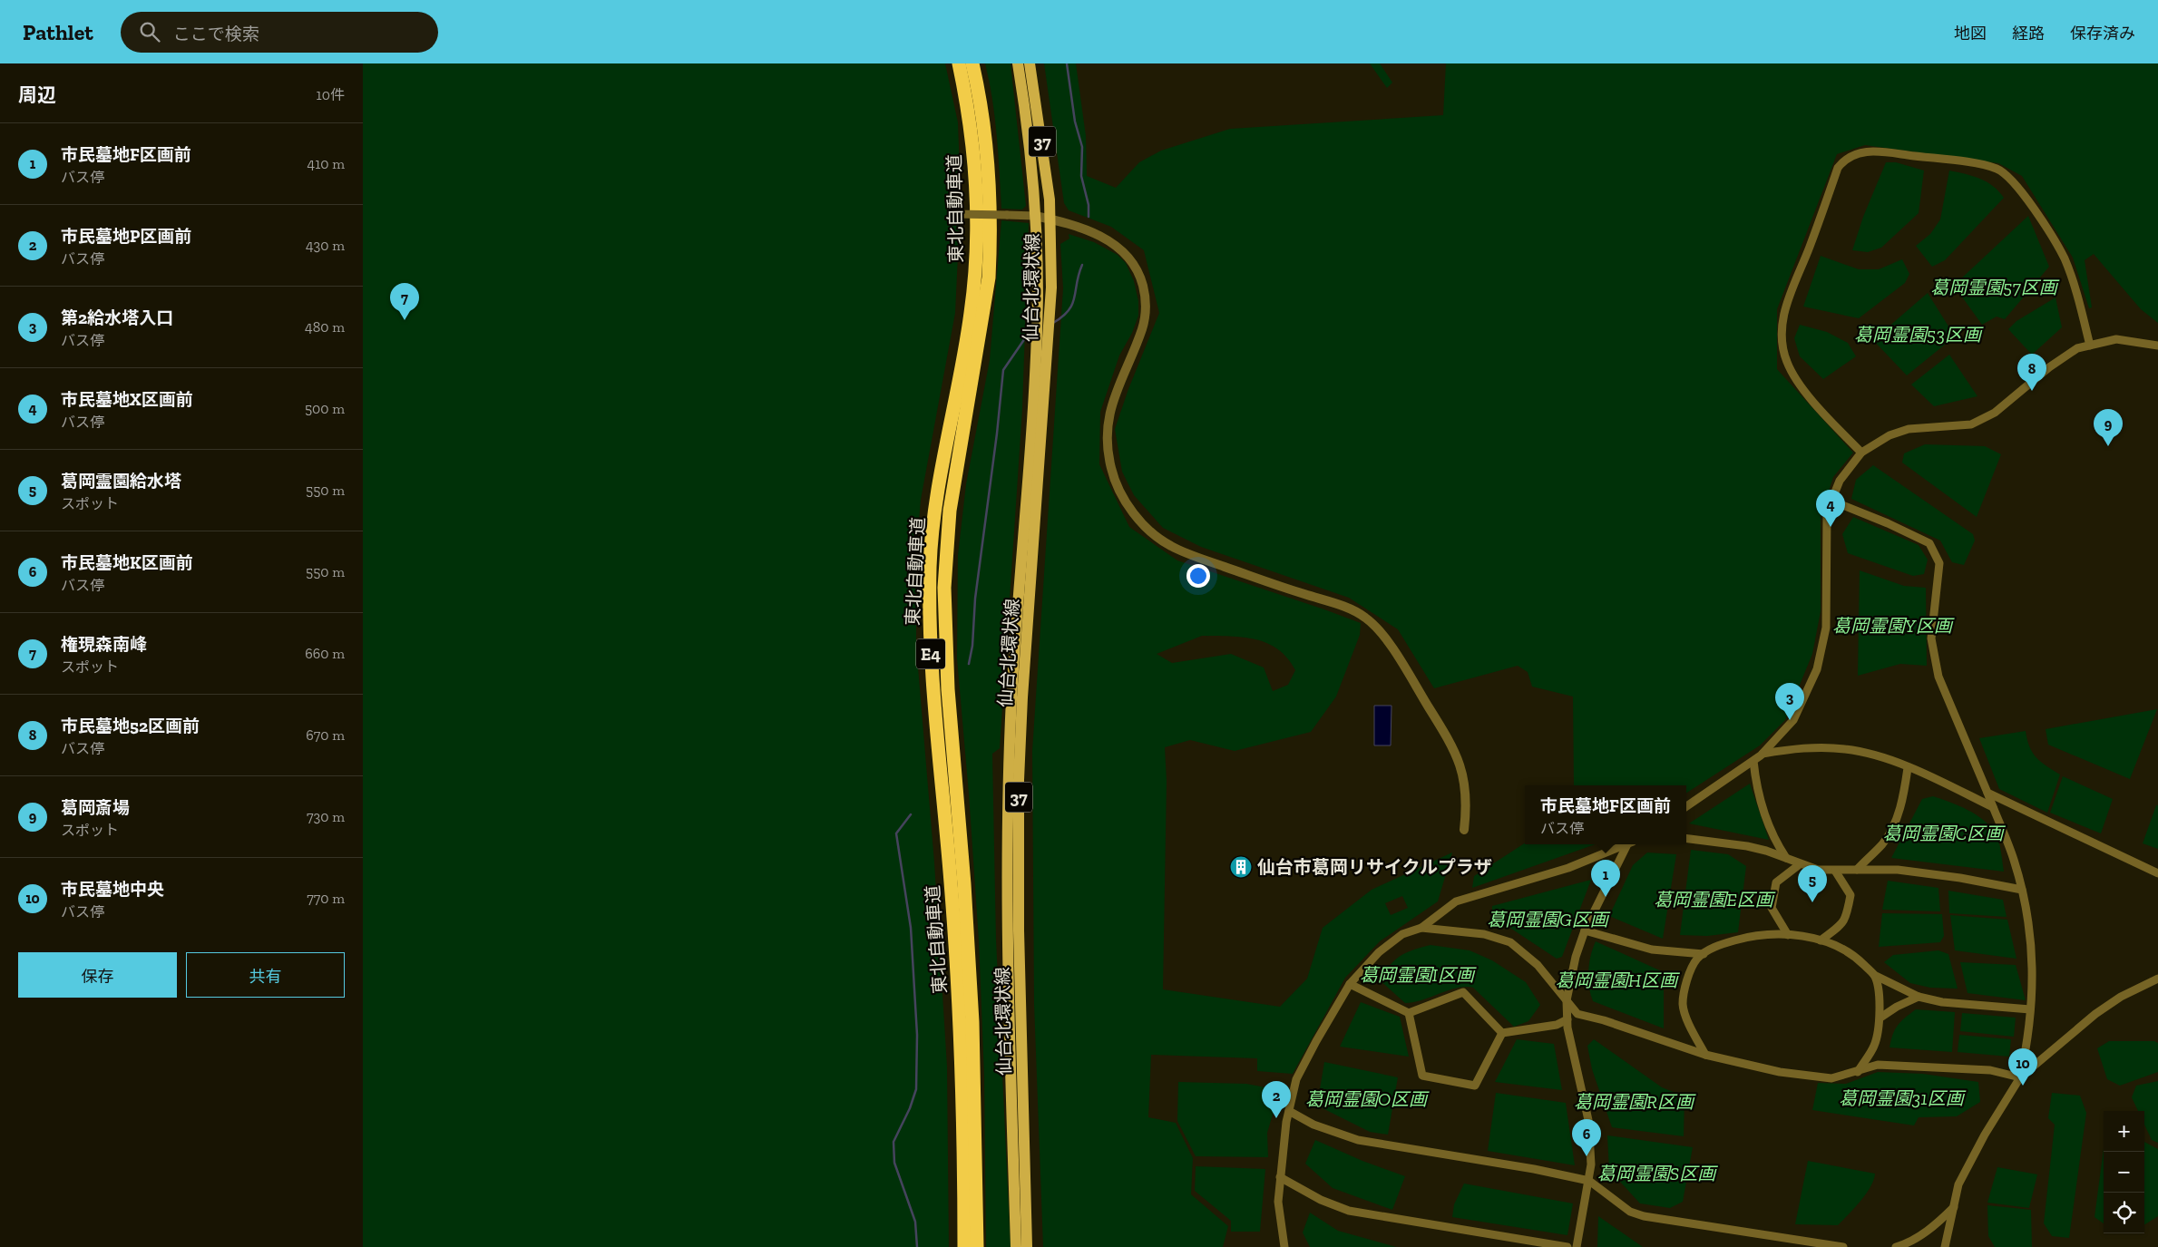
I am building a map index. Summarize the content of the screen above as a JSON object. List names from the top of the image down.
{
  "streets": {
    "highway": ["東北自動車道", "E4"],
    "main road": ["37", "仙台北環状線"]
  },
  "parks": [
    "葛岡霊園57区画",
    "葛岡霊園53区画",
    "葛岡霊園Y区画",
    "葛岡霊園C区画",
    "葛岡霊園E区画",
    "葛岡霊園G区画",
    "葛岡霊園I区画",
    "葛岡霊園H区画",
    "葛岡霊園31区画",
    "葛岡霊園O区画",
    "葛岡霊園R区画",
    "葛岡霊園S区画"
  ],
  "places": {
    "building": ["仙台市葛岡リサイクルプラザ"]
  },
  "page": {
    "header": "Pathlet",
    "search": "ここで検索",
    "nav": ["地図", "経路", "保存済み"],
    "heading": ["周辺", "10件"],
    "list": [
      {
        "mark": "1",
        "name": "市民墓地F区画前",
        "note": "バス停",
        "value": "410 m"
      },
      {
        "mark": "2",
        "name": "市民墓地P区画前",
        "note": "バス停",
        "value": "430 m"
      },
      {
        "mark": "3",
        "name": "第2給水塔入口",
        "note": "バス停",
        "value": "480 m"
      },
      {
        "mark": "4",
        "name": "市民墓地X区画前",
        "note": "バス停",
        "value": "500 m"
      },
      {
        "mark": "5",
        "name": "葛岡霊園給水塔",
        "note": "スポット",
        "value": "550 m"
      },
      {
        "mark": "6",
        "name": "市民墓地K区画前",
        "note": "バス停",
        "value": "550 m"
      },
      {
        "mark": "7",
        "name": "権現森南峰",
        "note": "スポット",
        "value": "660 m"
      },
      {
        "mark": "8",
        "name": "市民墓地52区画前",
        "note": "バス停",
        "value": "670 m"
      },
      {
        "mark": "9",
        "name": "葛岡斎場",
        "note": "スポット",
        "value": "730 m"
      },
      {
        "mark": "10",
        "name": "市民墓地中央",
        "note": "バス停",
        "value": "770 m"
      }
    ],
    "pins": [
      "7",
      "8",
      "9",
      "4",
      "3",
      "1",
      "5",
      "10",
      "2",
      "6"
    ],
    "popup": ["市民墓地F区画前", "バス停"],
    "buttons": ["保存", "共有"],
    "map_buttons": ["+", "−"]
  }
}
